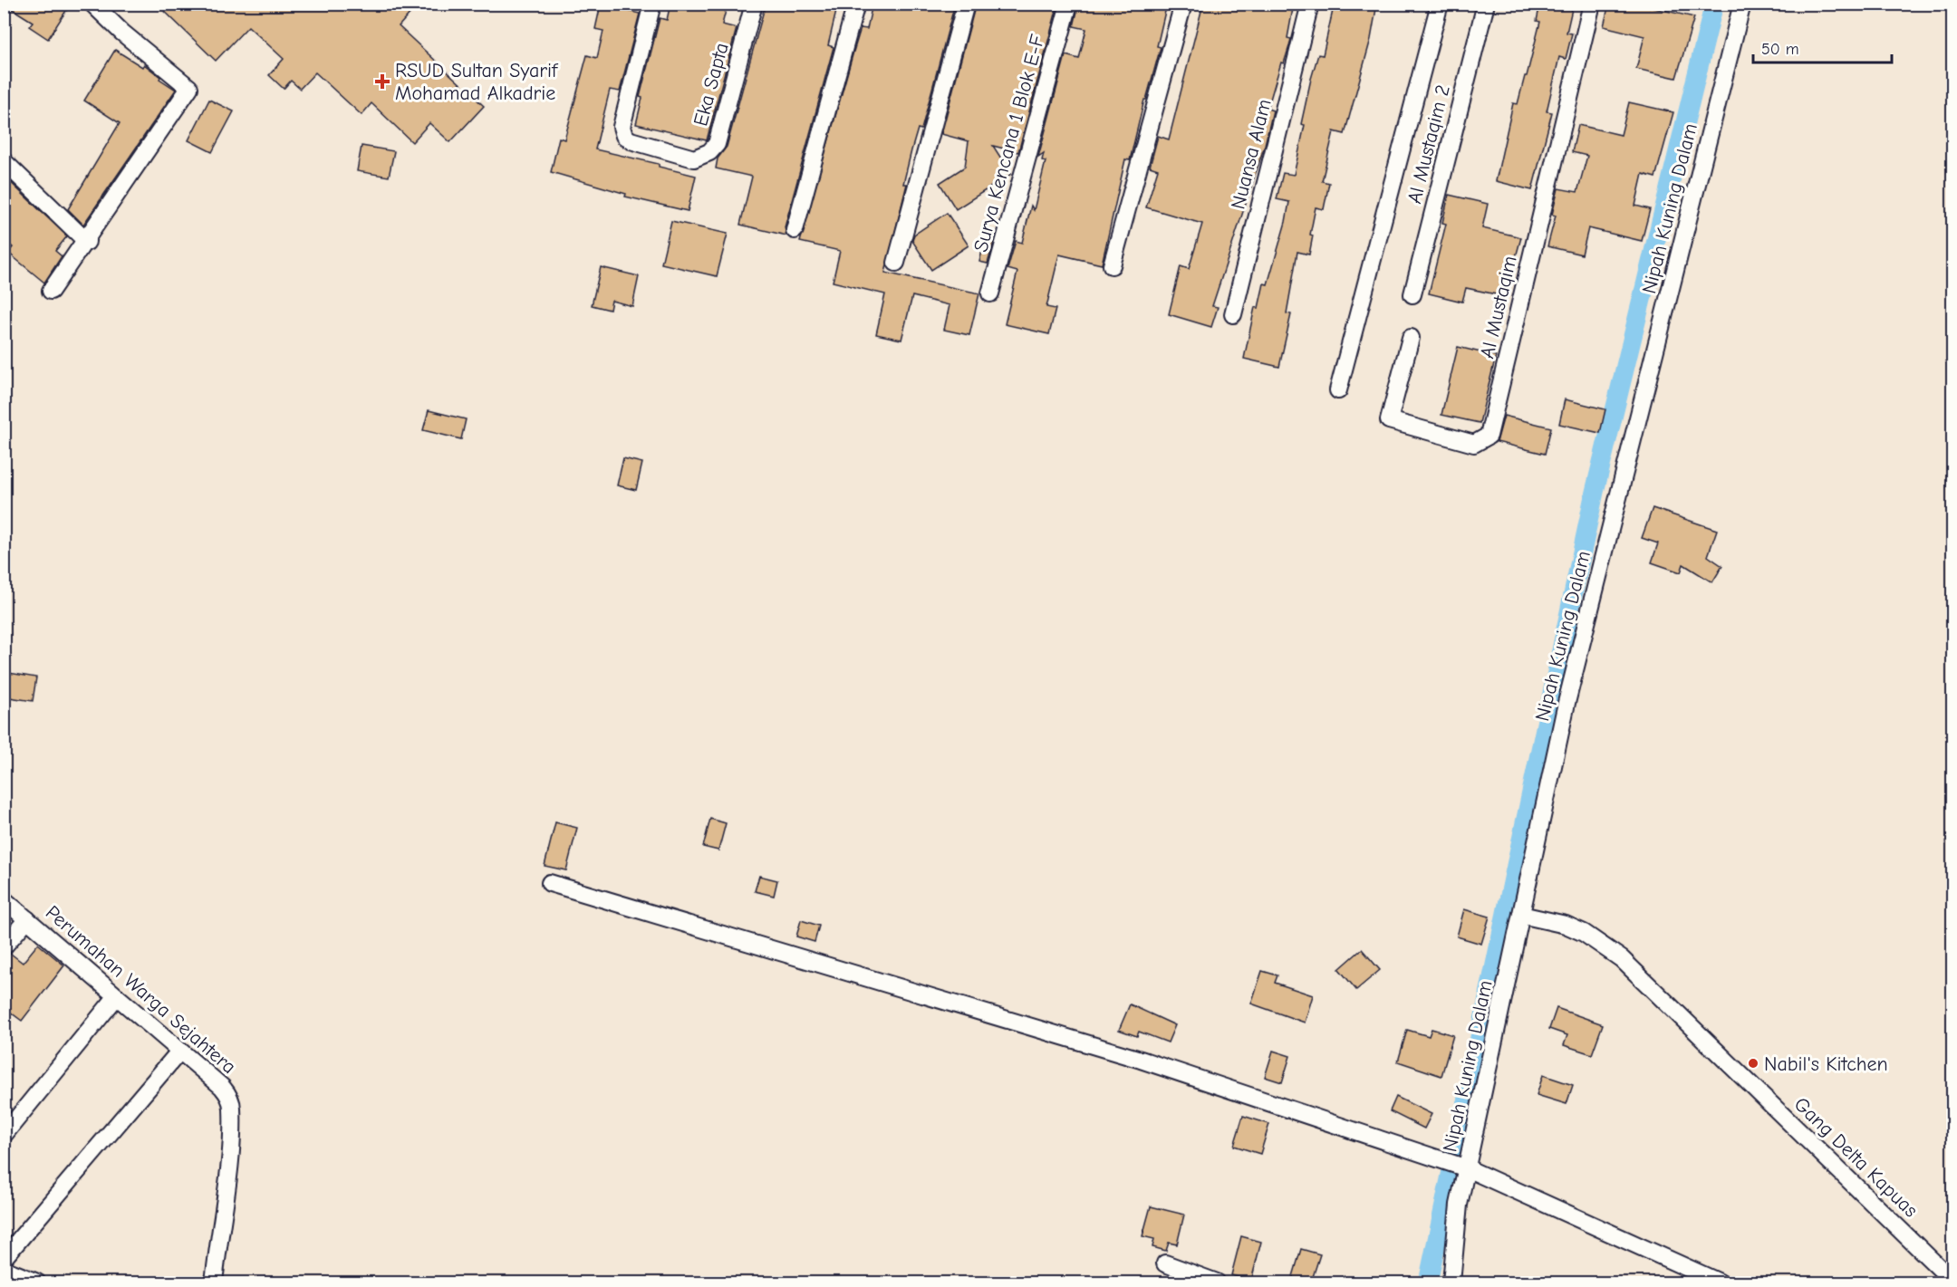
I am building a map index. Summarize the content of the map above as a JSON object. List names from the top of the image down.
{
  "streets": {
    "street": [
      "Eka Sapta",
      "Surya Kencana 1 Blok E-F",
      "Al Mustaqim 2",
      "Nuansa Alam",
      "Nipah Kuning Dalam",
      "Al Mustaqim",
      "Perumahan Warga Sejahtera",
      "Gang Delta Kapuas"
    ]
  },
  "crossings": [
    ["Nipah Kuning Dalam", "Gang Delta Kapuas"]
  ],
  "places": {
    "health": ["RSUD Sultan Syarif Mohamad Alkadrie"],
    "other": ["Nabil's Kitchen"]
  },
  "scale_bar": "50 m"
}
